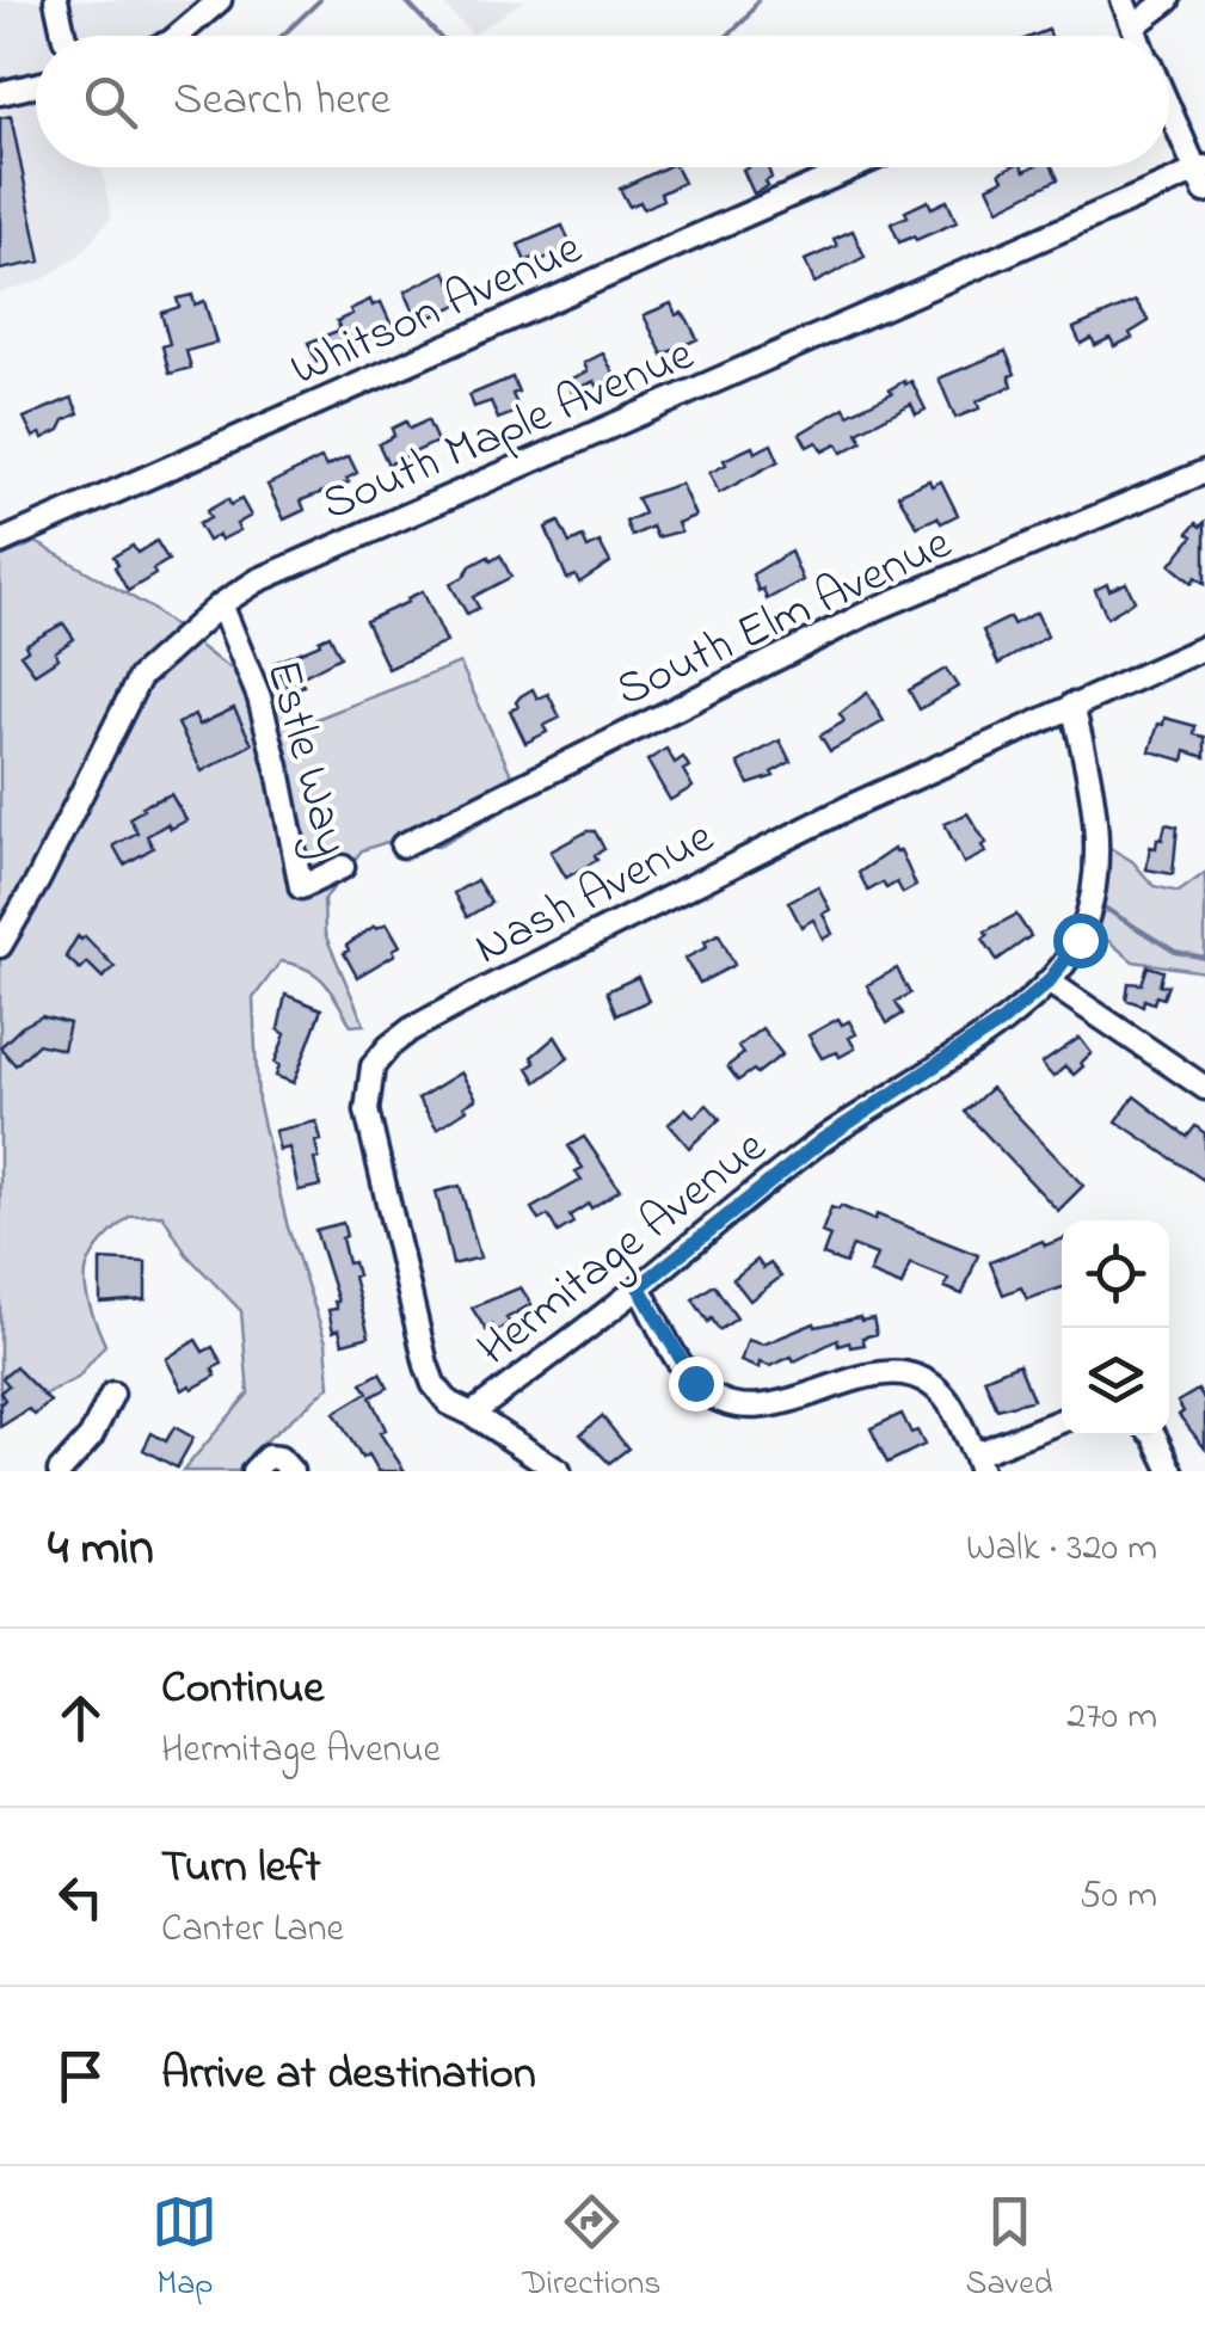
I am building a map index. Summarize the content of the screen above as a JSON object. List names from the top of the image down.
{
  "streets": {
    "street": [
      "Whitson Avenue",
      "South Maple Avenue",
      "South Elm Avenue",
      "Estle Way",
      "Nash Avenue",
      "Hermitage Avenue"
    ]
  },
  "crossings": [
    ["South Maple Avenue", "Estle Way"],
    ["Nash Avenue", "Hermitage Avenue"]
  ],
  "page": {
    "search": "Search here",
    "heading": ["4 min", "Walk · 320 m"],
    "list": [
      ["Continue", "Hermitage Avenue", "270 m"],
      ["Turn left", "Canter Lane", "50 m"],
      "Arrive at destination"
    ],
    "nav": ["Map", "Directions", "Saved"]
  }
}
